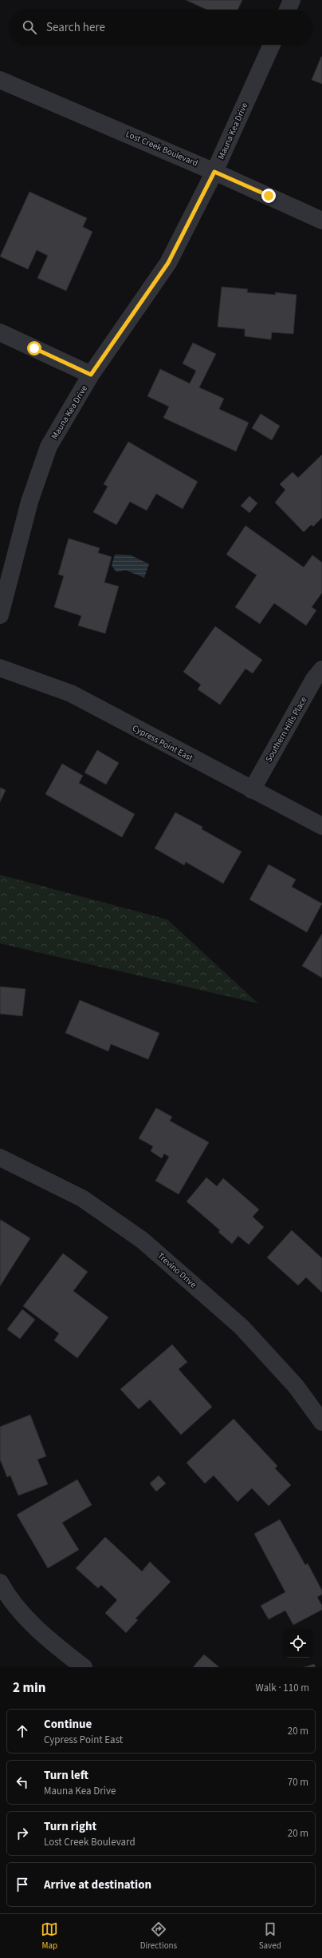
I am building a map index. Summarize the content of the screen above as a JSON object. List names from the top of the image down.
{
  "streets": {
    "street": [
      "Mauna Kea Drive",
      "Lost Creek Boulevard",
      "Southern Hills Place",
      "Cypress Point East",
      "Trevino Drive"
    ]
  },
  "crossings": [
    ["Mauna Kea Drive", "Lost Creek Boulevard"],
    ["Southern Hills Place", "Cypress Point East"]
  ],
  "page": {
    "search": "Search here",
    "heading": ["2 min", "Walk · 110 m"],
    "list": [
      ["Continue", "Cypress Point East", "20 m"],
      ["Turn left", "Mauna Kea Drive", "70 m"],
      ["Turn right", "Lost Creek Boulevard", "20 m"],
      "Arrive at destination"
    ],
    "nav": ["Map", "Directions", "Saved"]
  }
}
